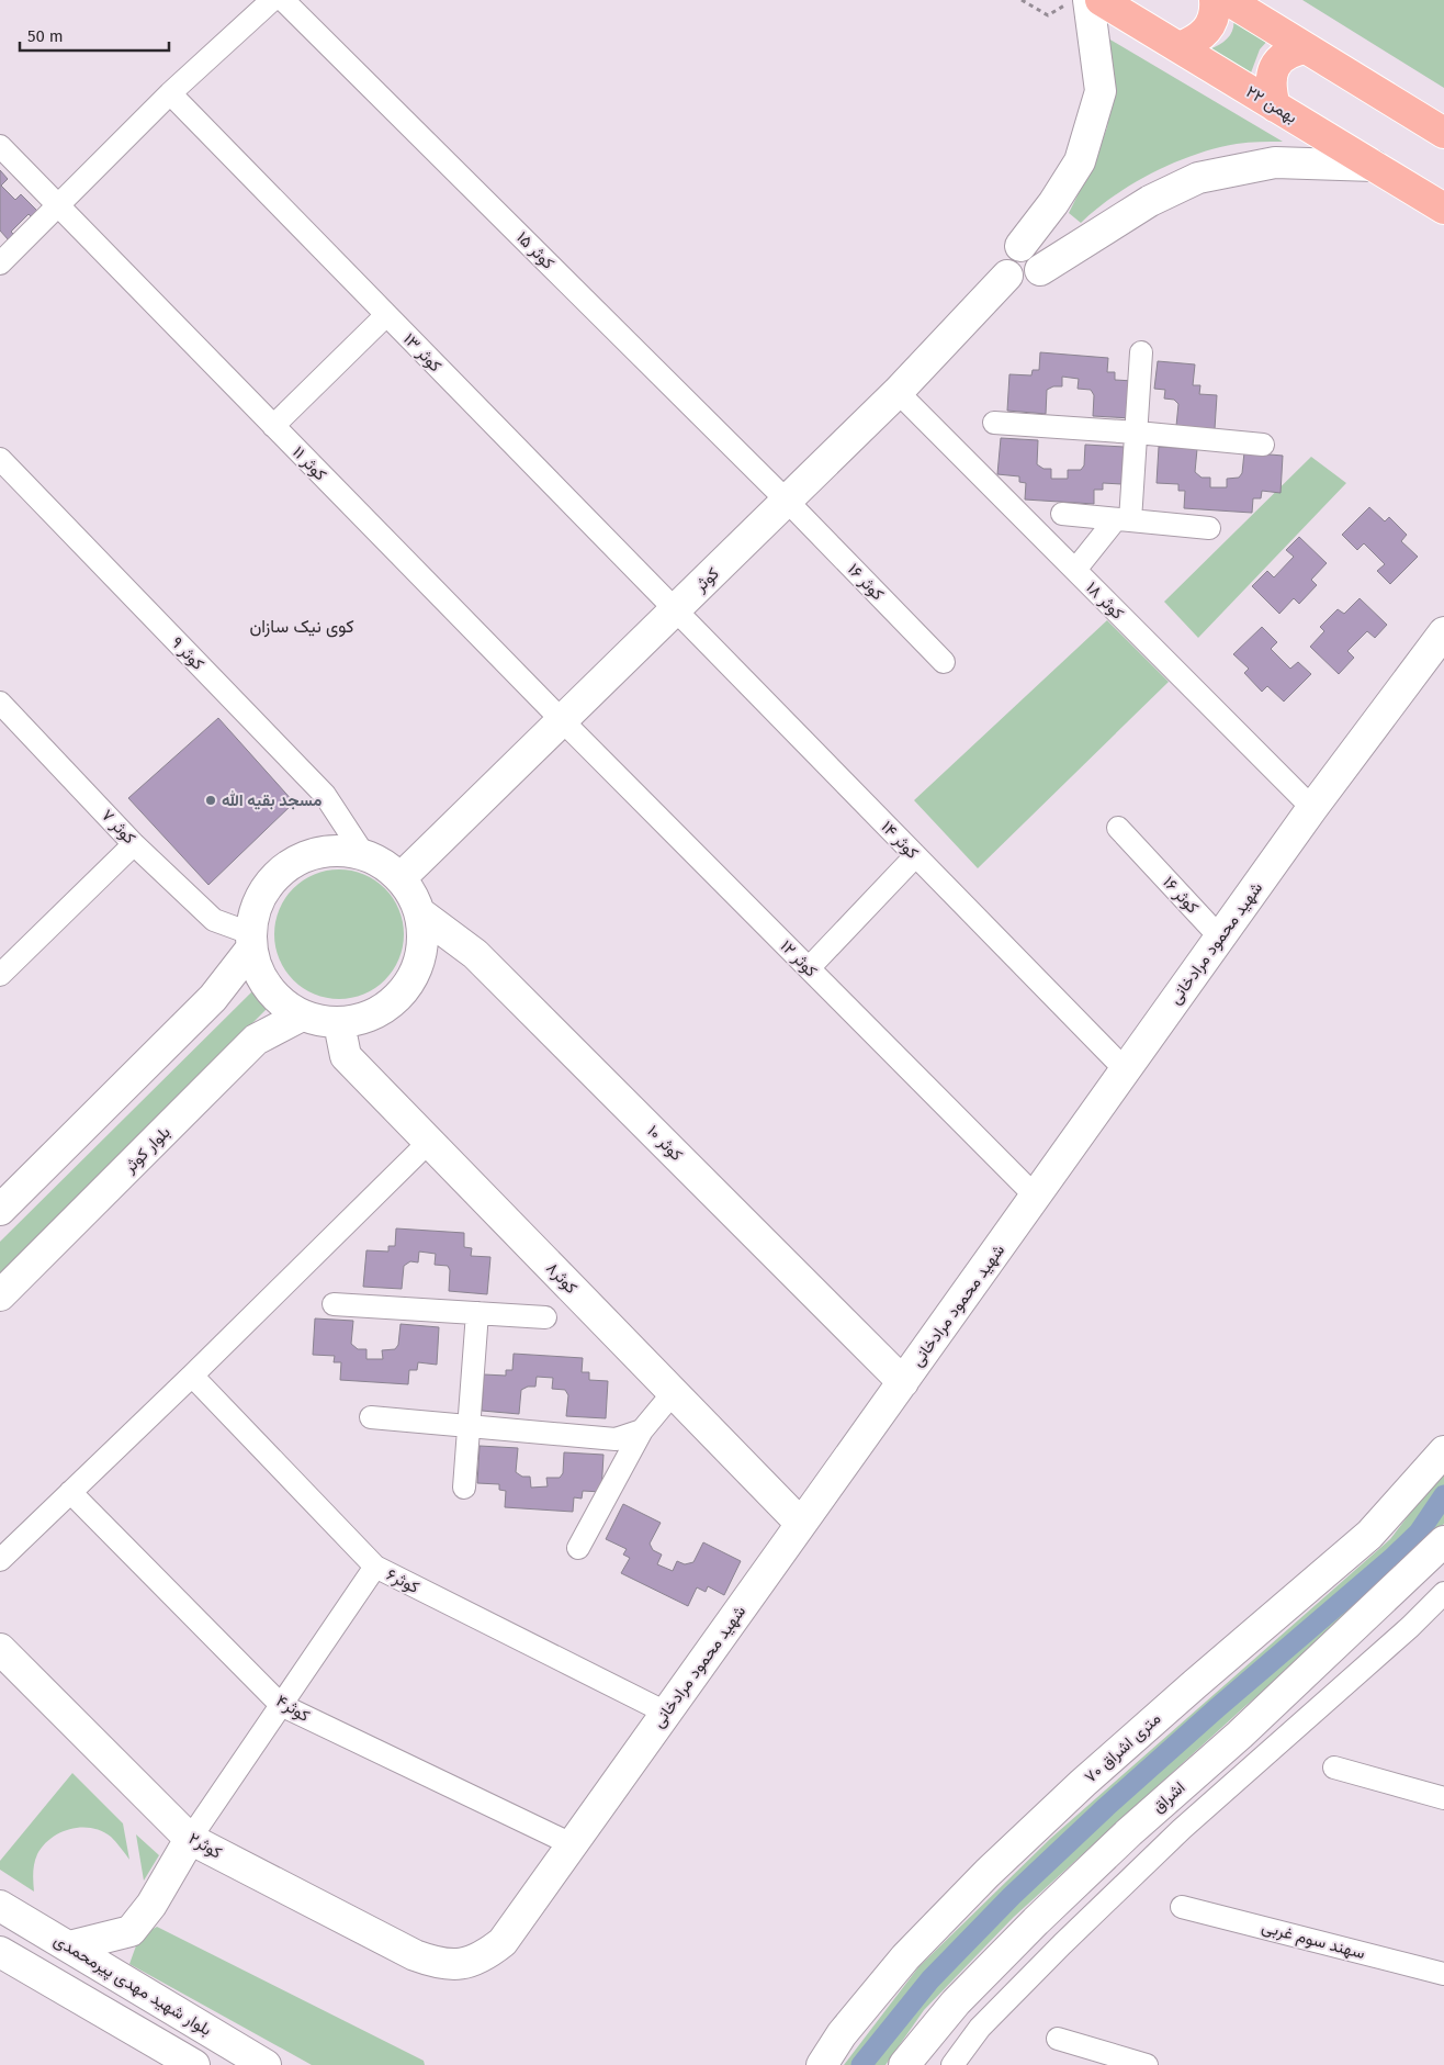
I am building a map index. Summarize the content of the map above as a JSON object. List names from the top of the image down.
{
  "streets": {
    "highway": ["۲۲ بهمن"],
    "main road": [
      "کوثر",
      "شهید محمود مرادخانی",
      "کوثر ۱۰",
      "بلوار کوثر",
      "کوثر۸",
      "۷۰ متری اشراق",
      "اشراق",
      "کوثر۲",
      "بلوار شهید مهدی پیرمحمدی"
    ],
    "street": [
      "۱۵ کوثر",
      "کوثر ۱۳",
      "کوثر ۱۱",
      "کوثر ۱۶",
      "کوثر ۱۸",
      "کوثر ۹",
      "کوثر ۷",
      "کوثر ۱۴",
      "کوثر ۱۲",
      "کوثر۶",
      "کوثر۴",
      "سهند سوم غربی"
    ]
  },
  "crossings": [
    ["۱۵ کوثر", "کوثر"],
    ["۱۵ کوثر", "کوثر ۱۶"],
    ["کوثر ۱۳", "کوثر"],
    ["کوثر ۱۳", "کوثر ۱۴"],
    ["کوثر ۱۱", "کوثر"],
    ["کوثر ۱۱", "کوثر ۱۲"],
    ["کوثر", "کوثر ۱۶"],
    ["کوثر", "کوثر ۱۸"],
    ["کوثر", "کوثر ۹"],
    ["کوثر", "کوثر ۷"],
    ["کوثر", "کوثر ۱۴"],
    ["کوثر", "کوثر ۱۲"],
    ["کوثر", "کوثر ۱۰"],
    ["کوثر", "بلوار کوثر"],
    ["کوثر", "کوثر۸"],
    ["کوثر ۱۶", "شهید محمود مرادخانی"],
    ["کوثر ۱۸", "شهید محمود مرادخانی"],
    ["کوثر ۹", "کوثر ۷"],
    ["کوثر ۹", "کوثر ۱۰"],
    ["کوثر ۹", "بلوار کوثر"],
    ["کوثر ۹", "کوثر۸"],
    ["کوثر ۷", "کوثر ۱۰"],
    ["کوثر ۷", "بلوار کوثر"],
    ["کوثر ۷", "کوثر۸"],
    ["کوثر ۱۴", "شهید محمود مرادخانی"],
    ["شهید محمود مرادخانی", "کوثر ۱۲"],
    ["شهید محمود مرادخانی", "کوثر ۱۰"],
    ["شهید محمود مرادخانی", "کوثر۸"],
    ["شهید محمود مرادخانی", "کوثر۶"],
    ["شهید محمود مرادخانی", "کوثر۴"],
    ["شهید محمود مرادخانی", "کوثر۲"],
    ["کوثر ۱۰", "بلوار کوثر"],
    ["کوثر ۱۰", "کوثر۸"],
    ["بلوار کوثر", "کوثر۸"]
  ],
  "districts": ["کوی نیک سازان"],
  "places": ["مسجد بقیه الله"],
  "scale_bar": "50 m"
}
